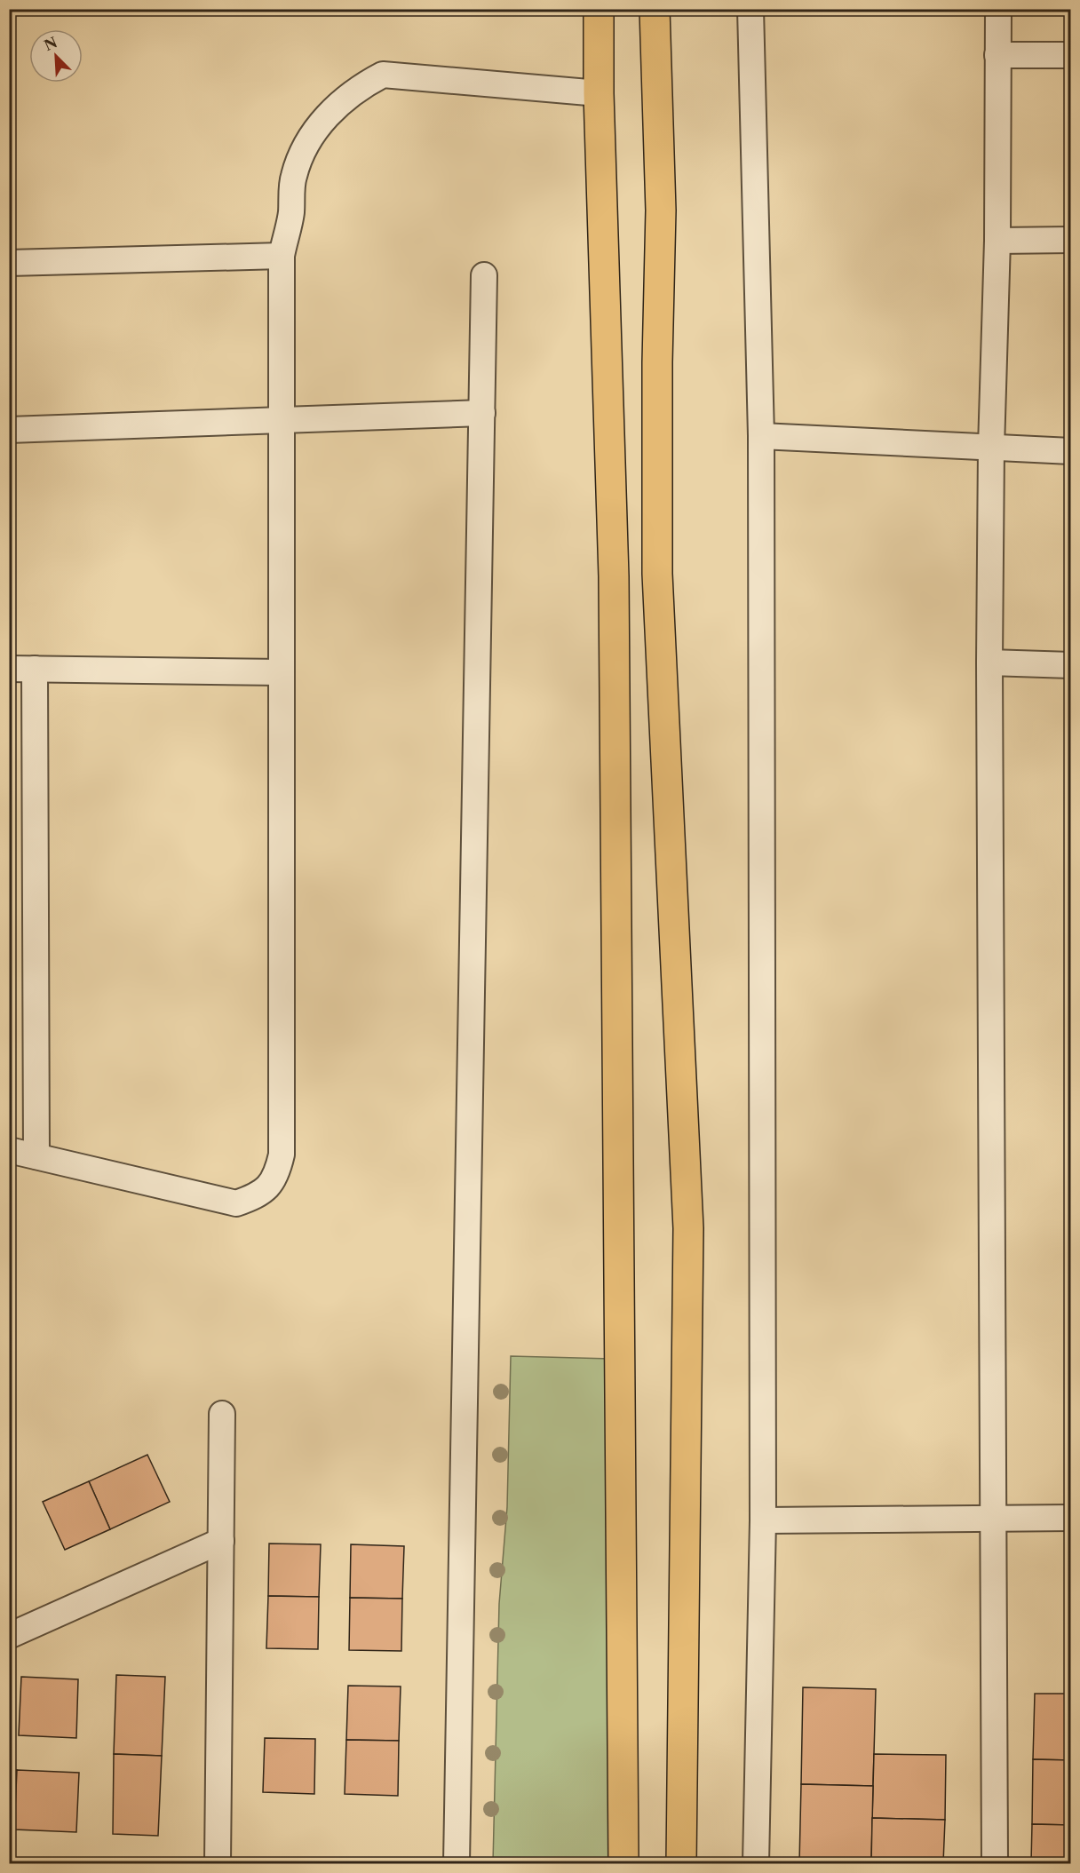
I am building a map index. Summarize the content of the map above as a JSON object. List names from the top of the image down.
{
  "north": "top left"
}
